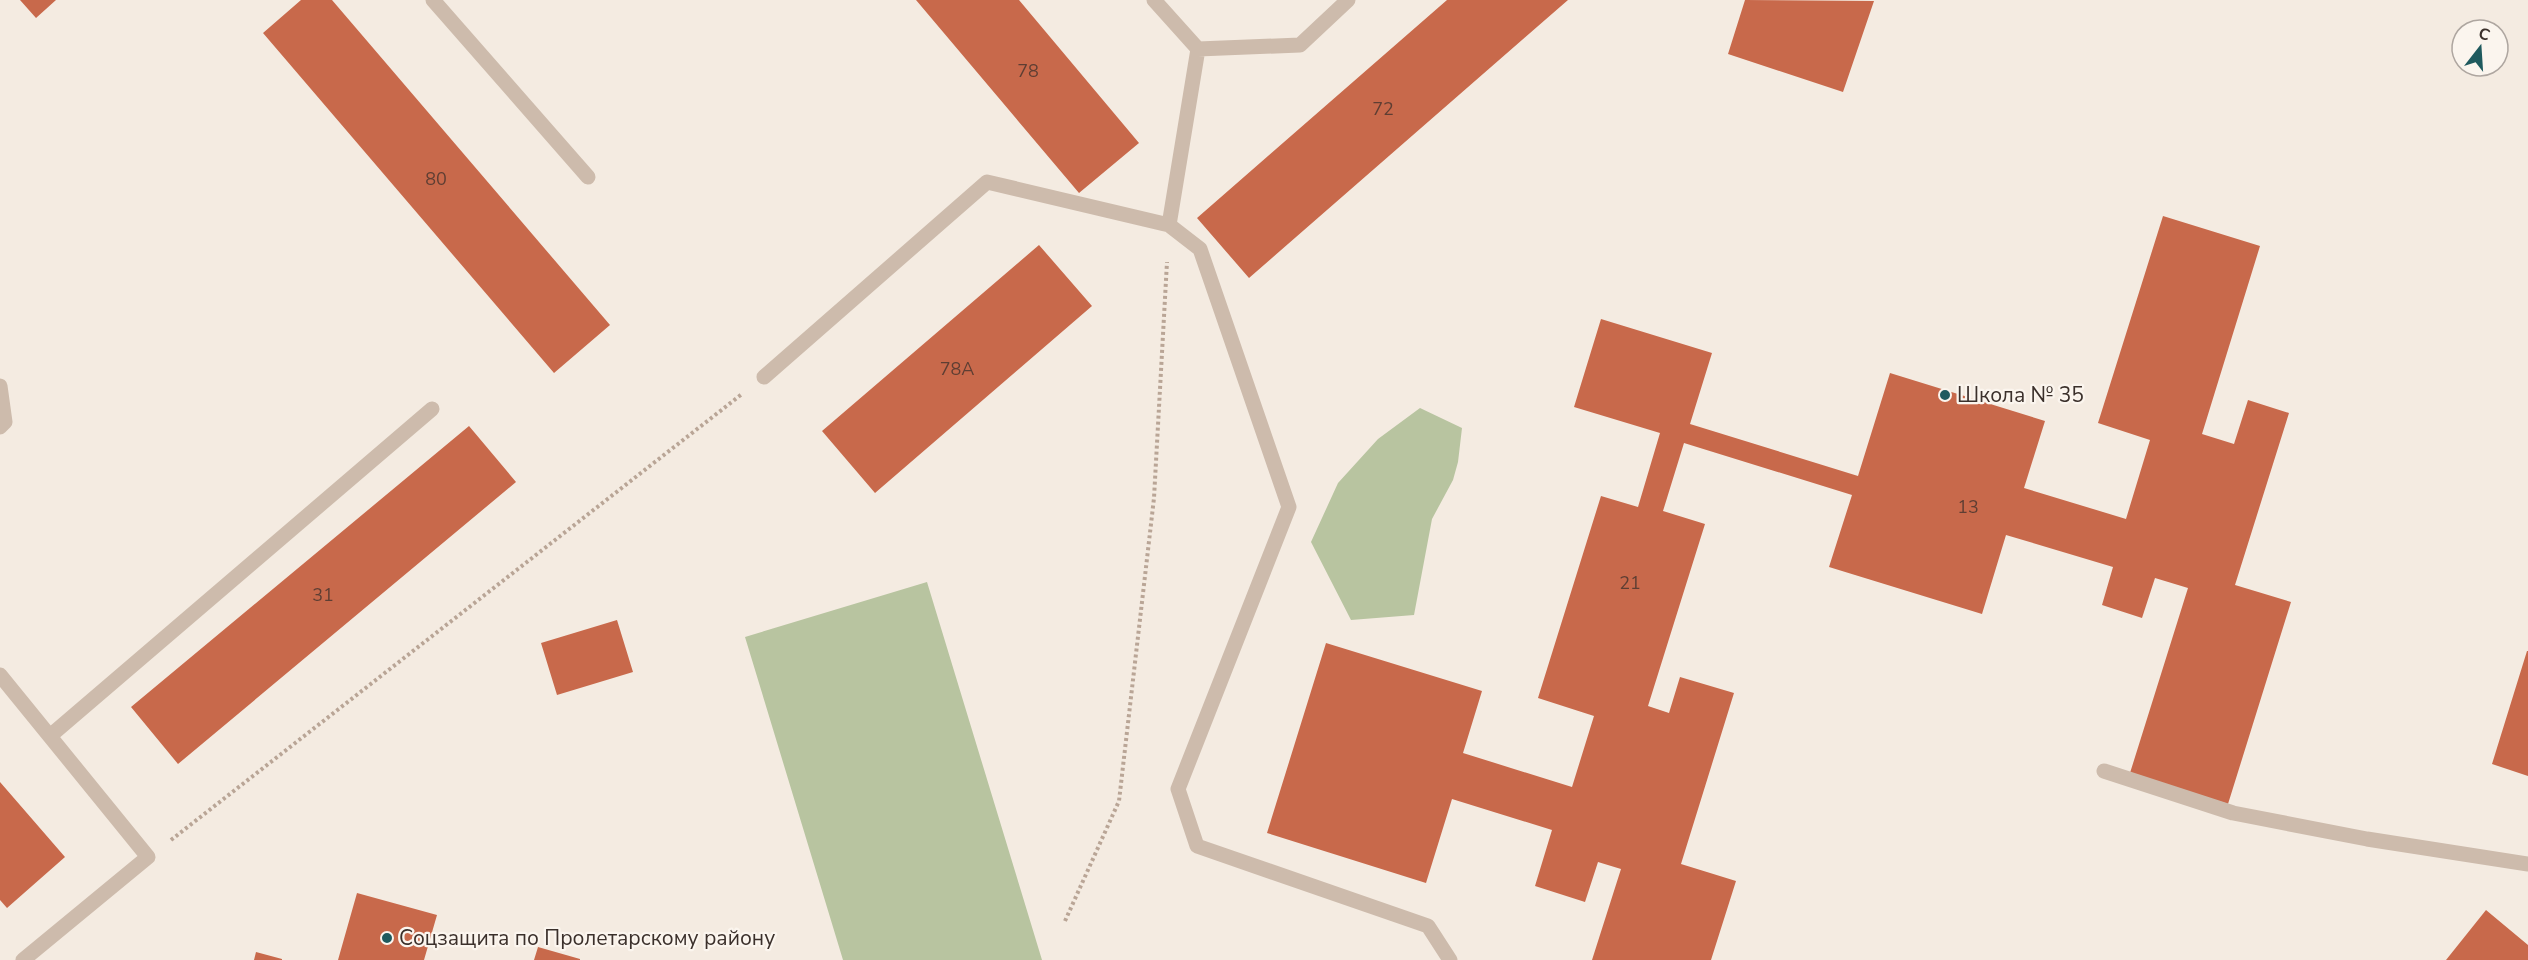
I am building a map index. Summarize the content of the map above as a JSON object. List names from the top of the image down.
{
  "places": ["Школа № 35", "Соцзащита по Пролетарскому району"],
  "house_numbers": [
    "78",
    "72",
    "80",
    "78А",
    "13",
    "21",
    "31"
  ],
  "north": "top"
}
